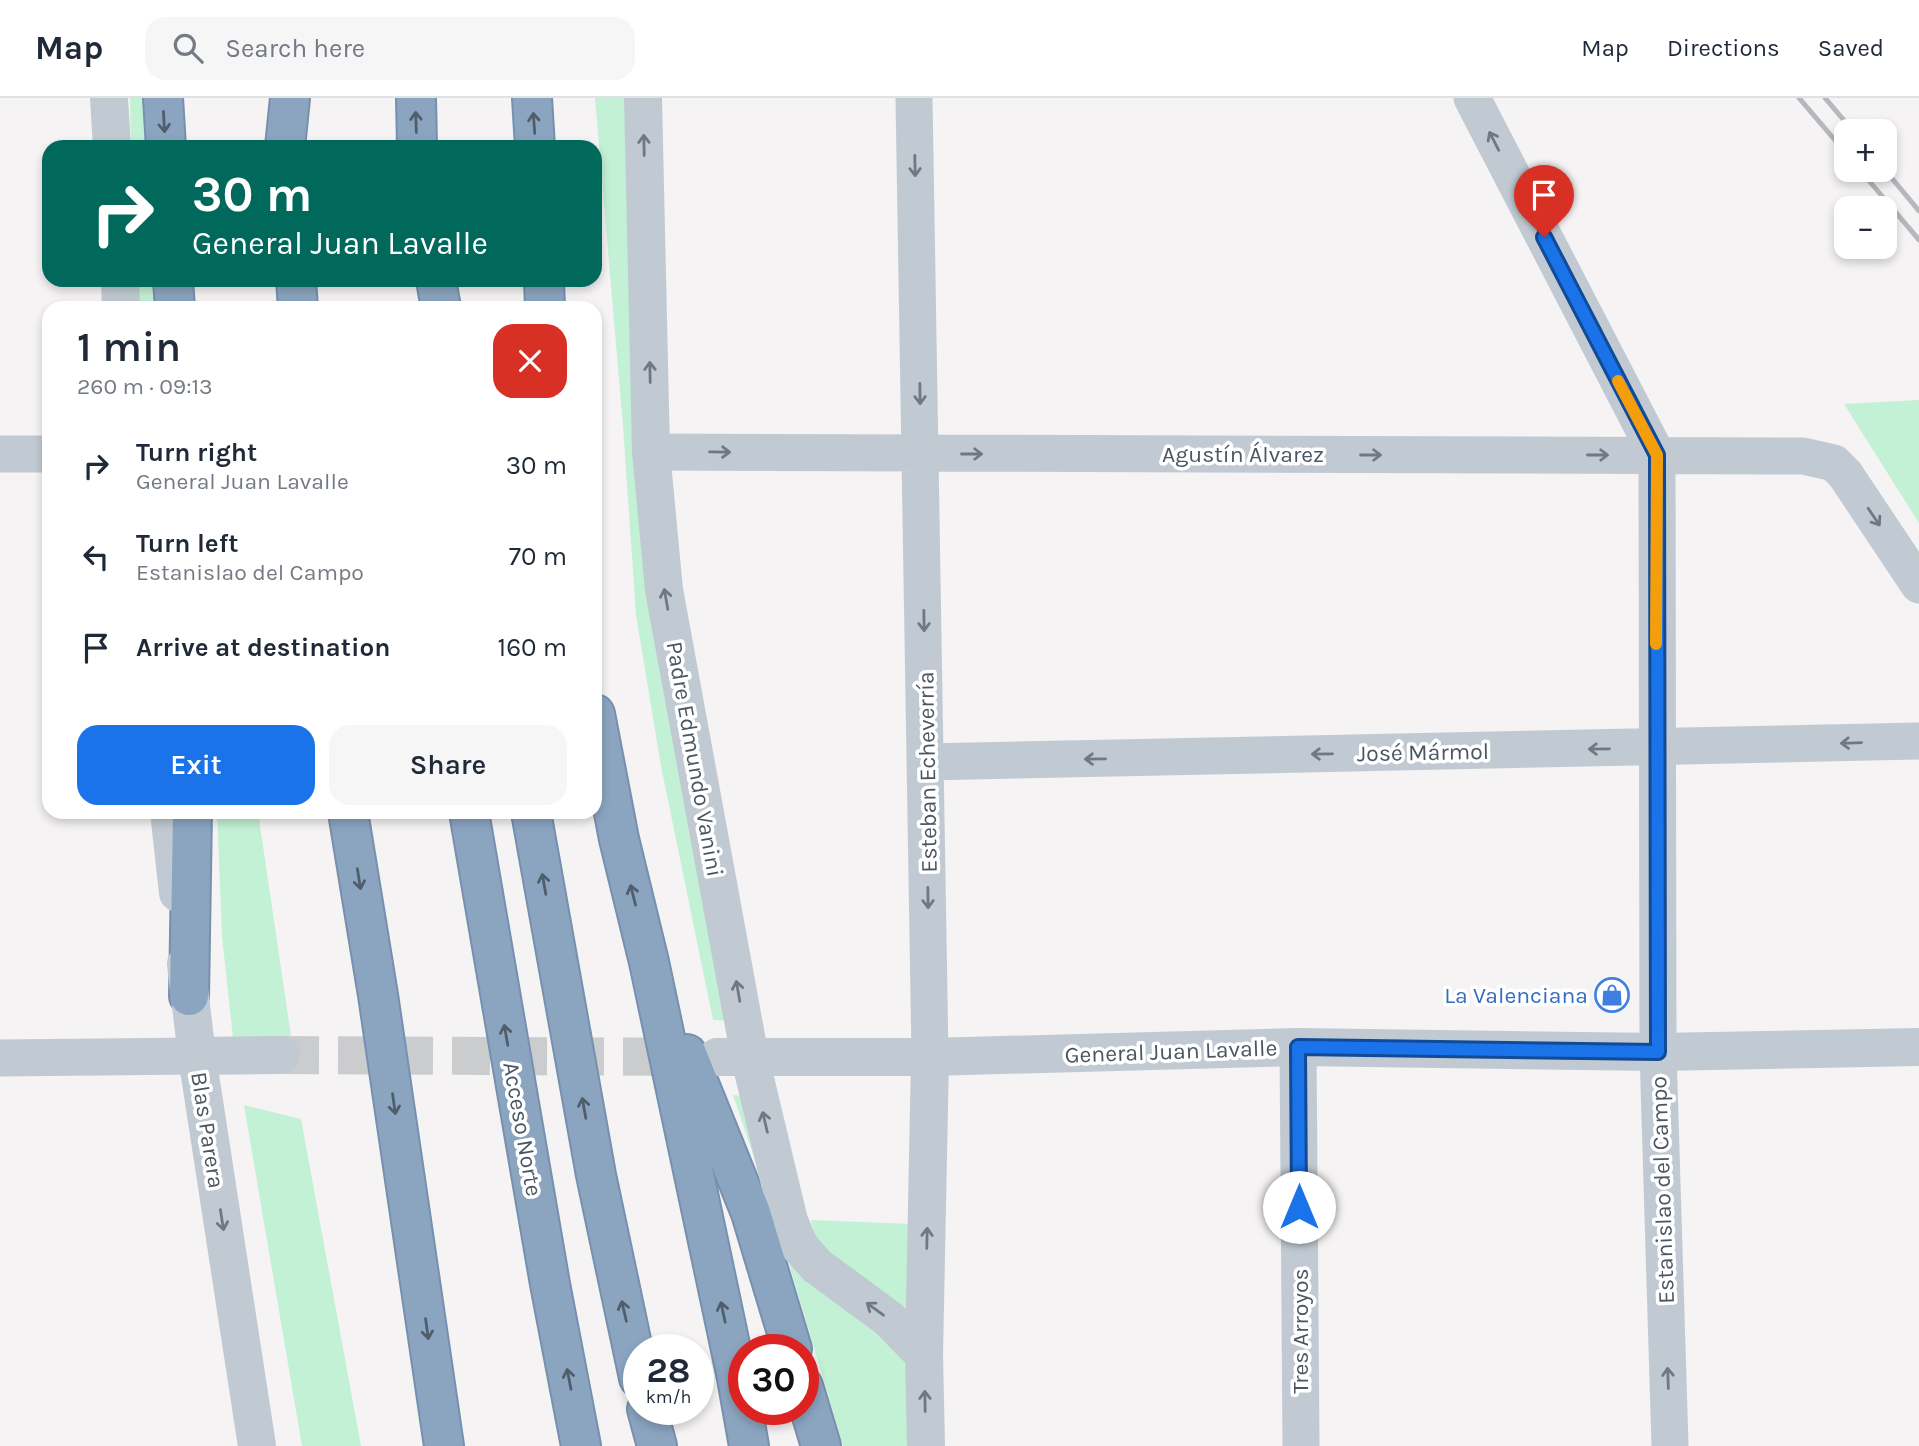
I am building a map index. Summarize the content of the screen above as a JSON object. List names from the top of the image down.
{
  "streets": {
    "highway": ["Acceso Norte"],
    "street": [
      "Agustín Álvarez",
      "José Mármol",
      "Padre Edmundo Vanini",
      "Esteban Echeverría",
      "General Juan Lavalle",
      "Blas Parera",
      "Estanislao del Campo",
      "Tres Arroyos"
    ]
  },
  "crossings": [
    ["Agustín Álvarez", "Padre Edmundo Vanini"],
    ["Agustín Álvarez", "Esteban Echeverría"],
    ["Agustín Álvarez", "Estanislao del Campo"],
    ["José Mármol", "Esteban Echeverría"],
    ["José Mármol", "Estanislao del Campo"],
    ["Padre Edmundo Vanini", "Esteban Echeverría"],
    ["Padre Edmundo Vanini", "General Juan Lavalle"],
    ["Esteban Echeverría", "General Juan Lavalle"],
    ["General Juan Lavalle", "Estanislao del Campo"],
    ["General Juan Lavalle", "Tres Arroyos"]
  ],
  "one_way": [
    "Agustín Álvarez",
    "José Mármol",
    "Padre Edmundo Vanini",
    "Blas Parera",
    "Estanislao del Campo"
  ],
  "places": {
    "shop": ["La Valenciana"]
  },
  "page": {
    "header": "Map",
    "search": "Search here",
    "nav": ["Map", "Directions", "Saved"],
    "map_buttons": ["+", "−"],
    "turn": ["30 m", "General Juan Lavalle"],
    "heading": ["1 min", "260 m · 09:13"],
    "list": [
      {
        "name": "Turn right",
        "note": "General Juan Lavalle",
        "value": "30 m"
      },
      {
        "name": "Turn left",
        "note": "Estanislao del Campo",
        "value": "70 m"
      },
      {
        "name": "Arrive at destination",
        "value": "160 m"
      }
    ],
    "buttons": ["Exit", "Share"],
    "speed": "28 km/h",
    "limit": "30"
  }
}
